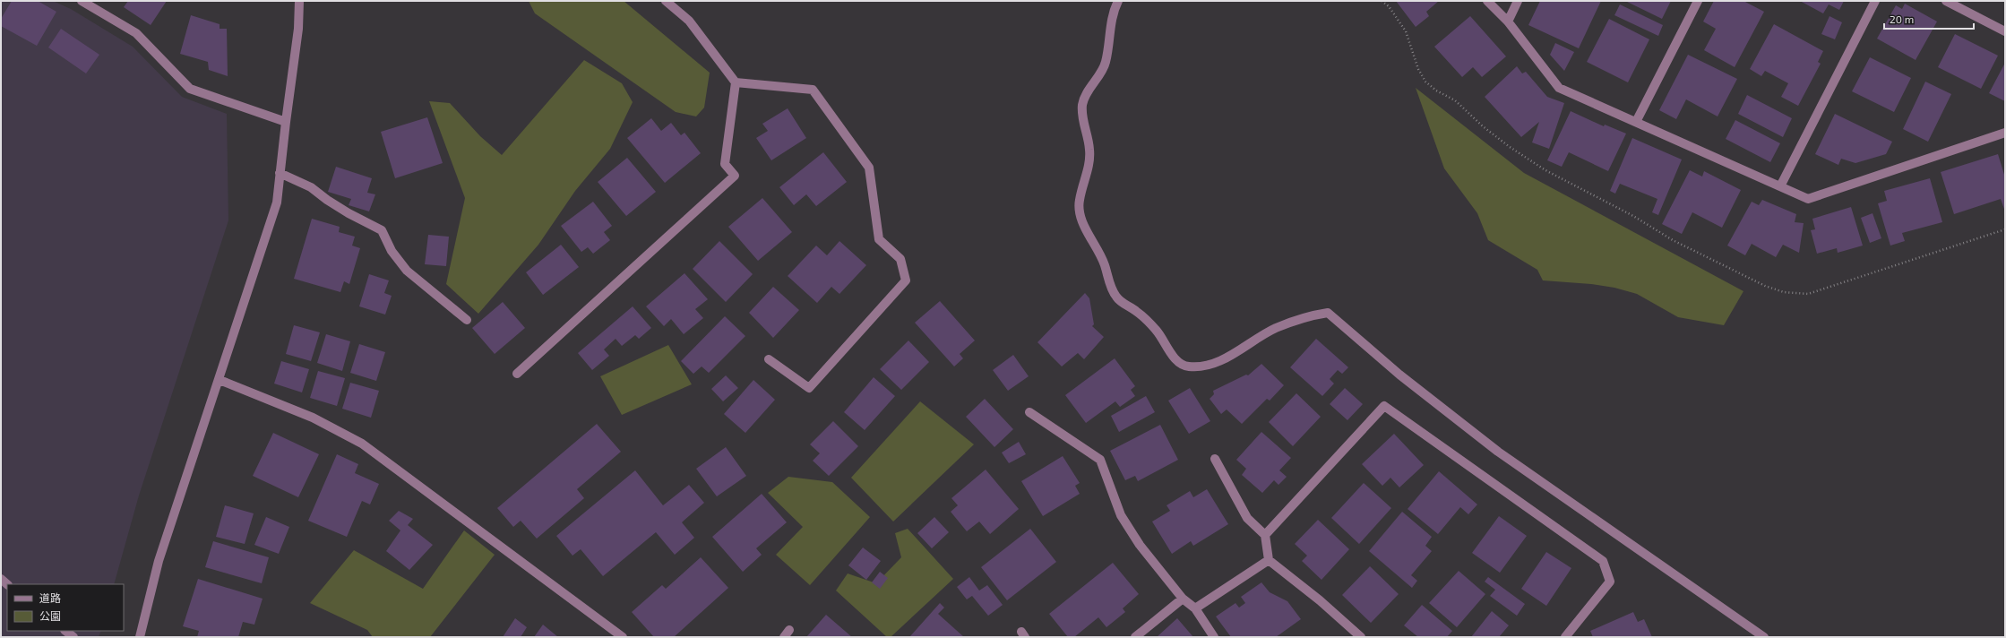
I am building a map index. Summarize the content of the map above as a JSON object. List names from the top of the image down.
{
  "legend": ["道路", "公園"],
  "scale_bar": "20 m"
}
